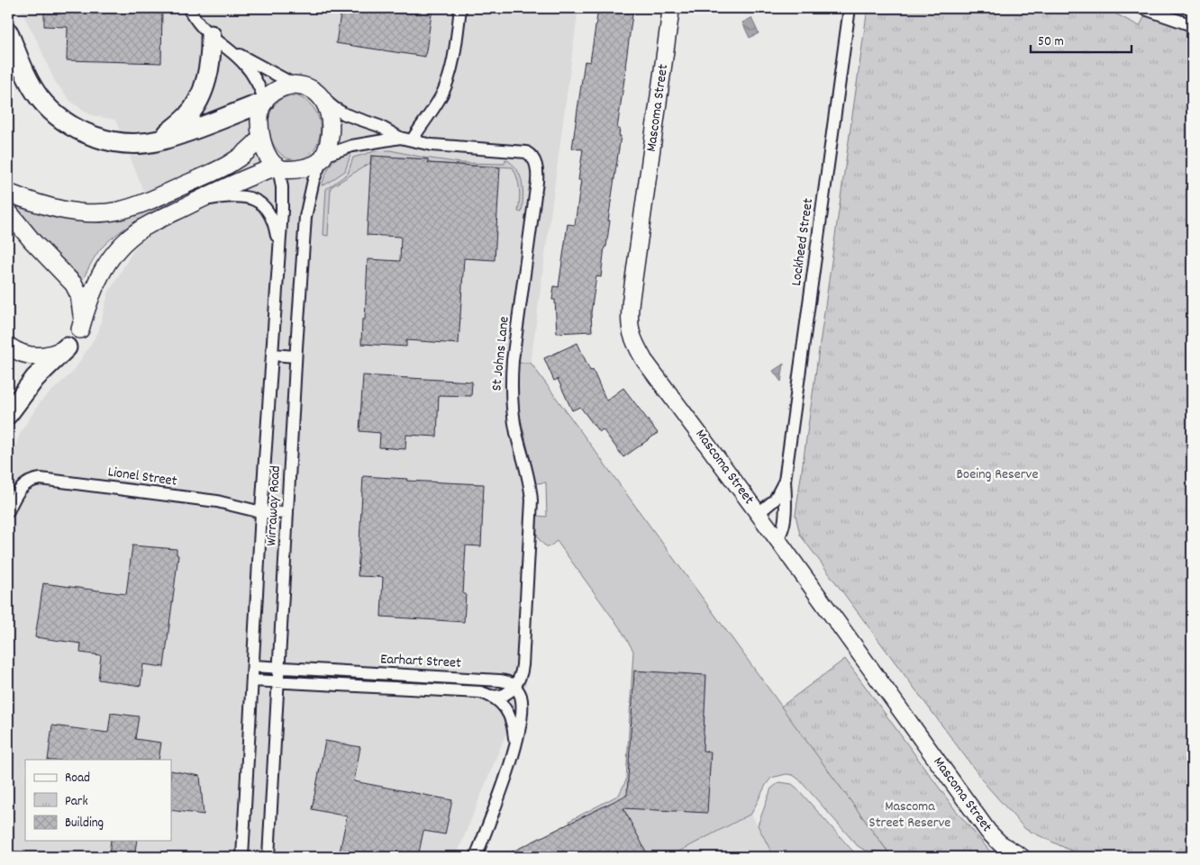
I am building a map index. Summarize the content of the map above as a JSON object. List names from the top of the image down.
{
  "streets": {
    "main road": ["Mascoma Street"],
    "street": [
      "Lockheed Street",
      "St Johns Lane",
      "Lionel Street",
      "Wirraway Road",
      "Earhart Street"
    ]
  },
  "crossings": [
    ["Mascoma Street", "Lockheed Street"],
    ["St Johns Lane", "Wirraway Road"],
    ["St Johns Lane", "Earhart Street"],
    ["Lionel Street", "Wirraway Road"],
    ["Wirraway Road", "Earhart Street"]
  ],
  "parks": ["Boeing Reserve", "Mascoma Street Reserve"],
  "legend": ["Road", "Park", "Building"],
  "scale_bar": "50 m"
}
